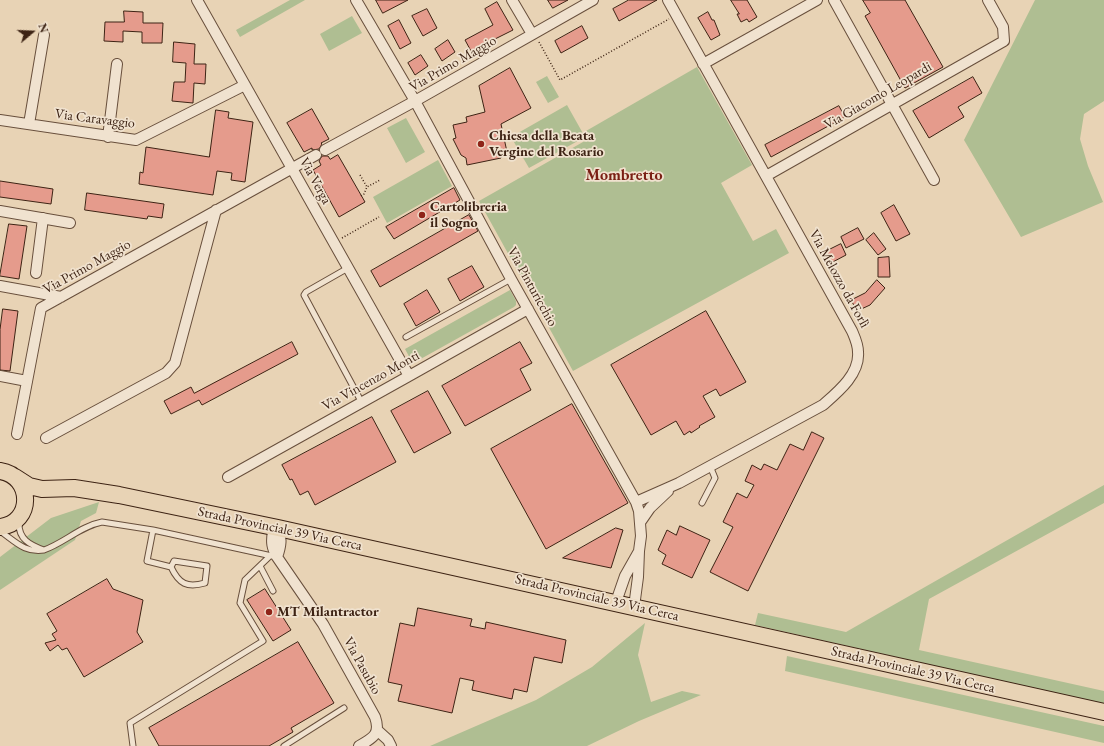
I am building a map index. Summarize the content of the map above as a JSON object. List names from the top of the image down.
{
  "streets": {
    "main road": ["Strada Provinciale 39 Via Cerca"],
    "street": [
      "Via Primo Maggio",
      "Via Giacomo Leopardi",
      "Via Caravaggio",
      "Via Verga",
      "Via Melozzo da Forlì",
      "Via Pinturicchio",
      "Via Vincenzo Monti",
      "Via Pasubio"
    ]
  },
  "crossings": [
    ["Via Primo Maggio", "Via Verga"],
    ["Via Primo Maggio", "Via Pinturicchio"],
    ["Via Giacomo Leopardi", "Via Melozzo da Forlì"],
    ["Via Caravaggio", "Via Verga"],
    ["Via Verga", "Via Vincenzo Monti"],
    ["Via Melozzo da Forlì", "Via Pinturicchio"],
    ["Via Pinturicchio", "Via Vincenzo Monti"],
    ["Via Pinturicchio", "Strada Provinciale 39 Via Cerca"]
  ],
  "districts": ["Mombretto"],
  "places": ["Chiesa della Beata Vergine del Rosario", "Cartolibreria il Sogno", "MT Milantractor"],
  "north": "right"
}
